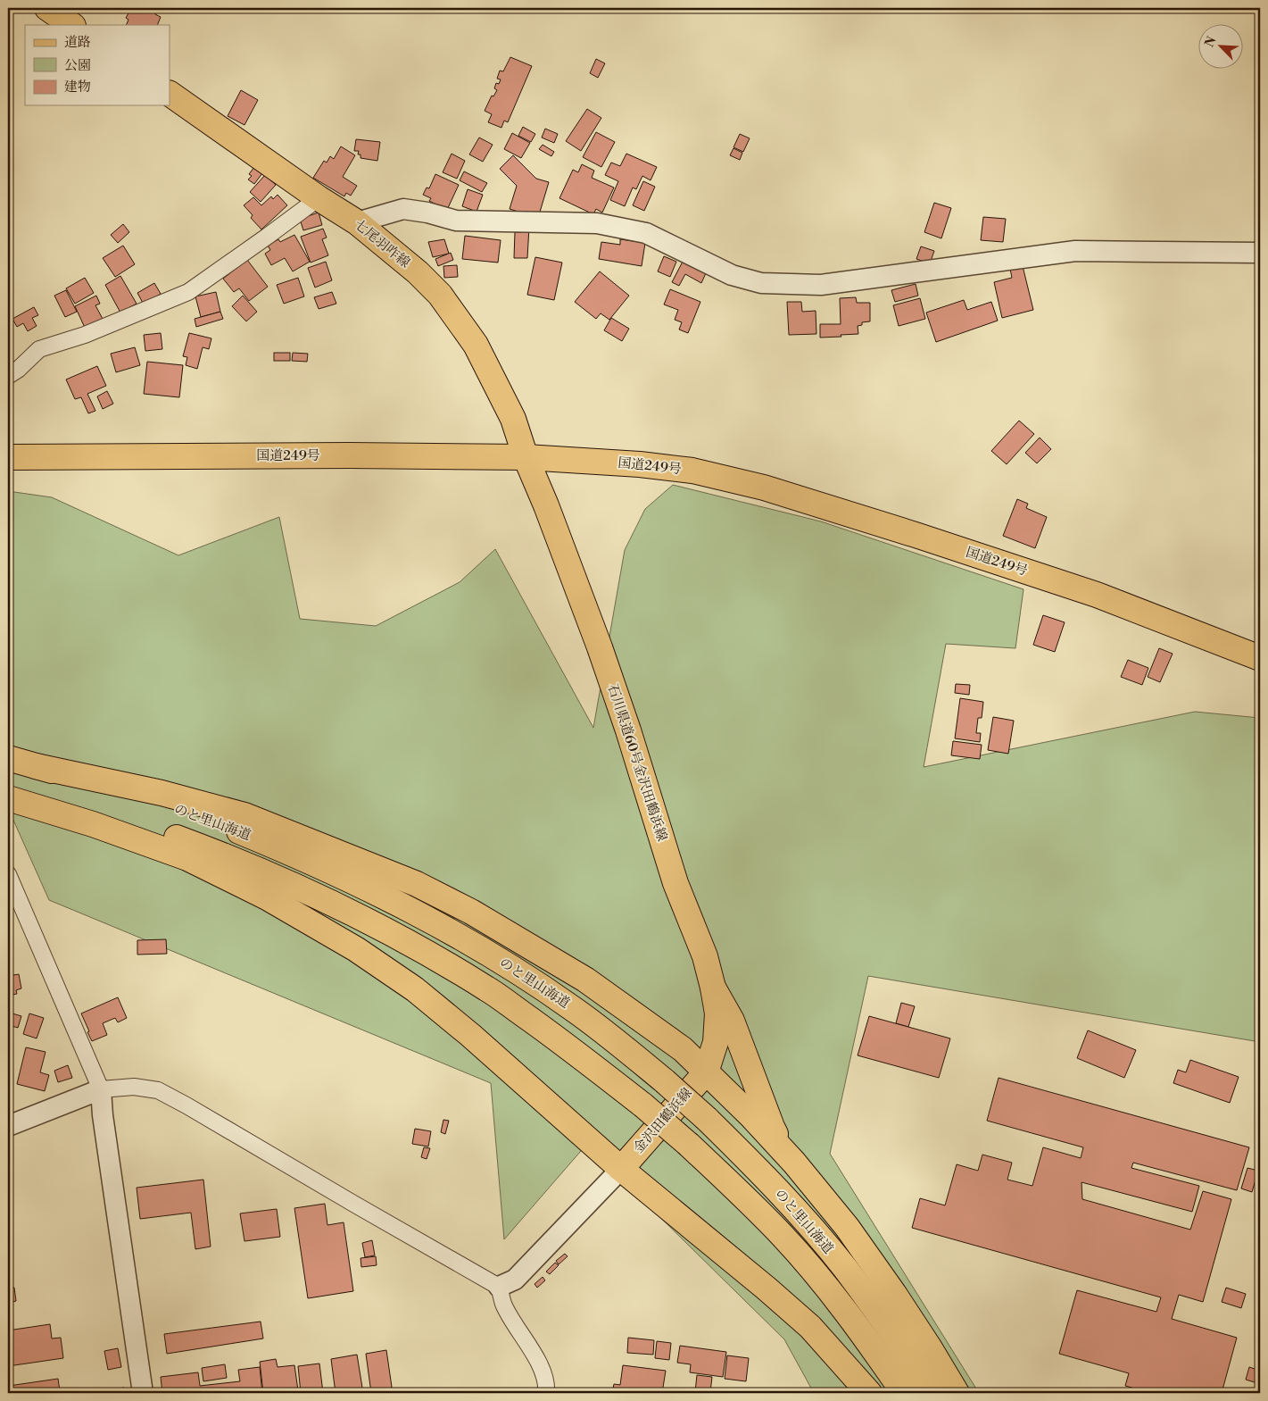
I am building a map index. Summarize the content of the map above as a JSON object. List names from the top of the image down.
{
  "streets": {
    "main road": [
      "七尾羽咋線",
      "国道249号",
      "石川県道60号金沢田鶴浜線",
      "のと里山海道",
      "金沢田鶴浜線"
    ]
  },
  "crossings": [
    ["七尾羽咋線", "国道249号"],
    ["七尾羽咋線", "石川県道60号金沢田鶴浜線"],
    ["国道249号", "石川県道60号金沢田鶴浜線"],
    ["石川県道60号金沢田鶴浜線", "金沢田鶴浜線"]
  ],
  "legend": ["道路", "公園", "建物"],
  "north": "top left"
}
